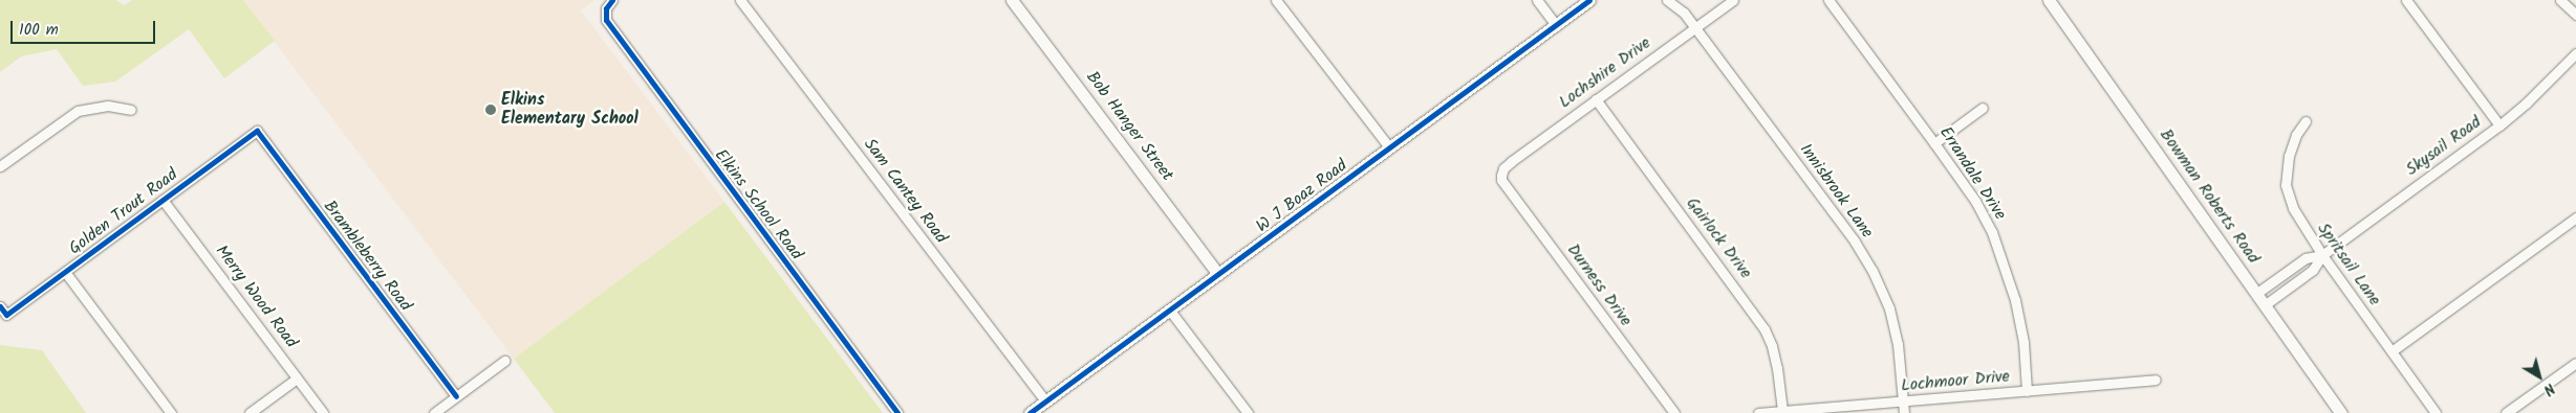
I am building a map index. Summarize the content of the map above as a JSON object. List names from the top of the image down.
{
  "streets": {
    "street": [
      "Lochshire Drive",
      "Bob Hanger Street",
      "Skysail Road",
      "Errandale Drive",
      "Sam Cantey Road",
      "Innisbrook Lane",
      "W J Boaz Road",
      "Bowman Roberts Road",
      "Elkins School Road",
      "Golden Trout Road",
      "Gairlock Drive",
      "Brambleberry Road",
      "Spritsail Lane",
      "Durness Drive",
      "Merry Wood Road",
      "Lochmoor Drive"
    ]
  },
  "crossings": [
    ["Lochshire Drive", "Innisbrook Lane"],
    ["Lochshire Drive", "Gairlock Drive"],
    ["Lochshire Drive", "Durness Drive"],
    ["Bob Hanger Street", "W J Boaz Road"],
    ["Skysail Road", "Bowman Roberts Road"],
    ["Skysail Road", "Spritsail Lane"],
    ["Errandale Drive", "Lochmoor Drive"],
    ["Sam Cantey Road", "W J Boaz Road"],
    ["Innisbrook Lane", "Lochmoor Drive"],
    ["Golden Trout Road", "Brambleberry Road"],
    ["Golden Trout Road", "Merry Wood Road"],
    ["Gairlock Drive", "Lochmoor Drive"]
  ],
  "places": ["Elkins Elementary School"],
  "scale_bar": "100 m",
  "north": "bottom right"
}
